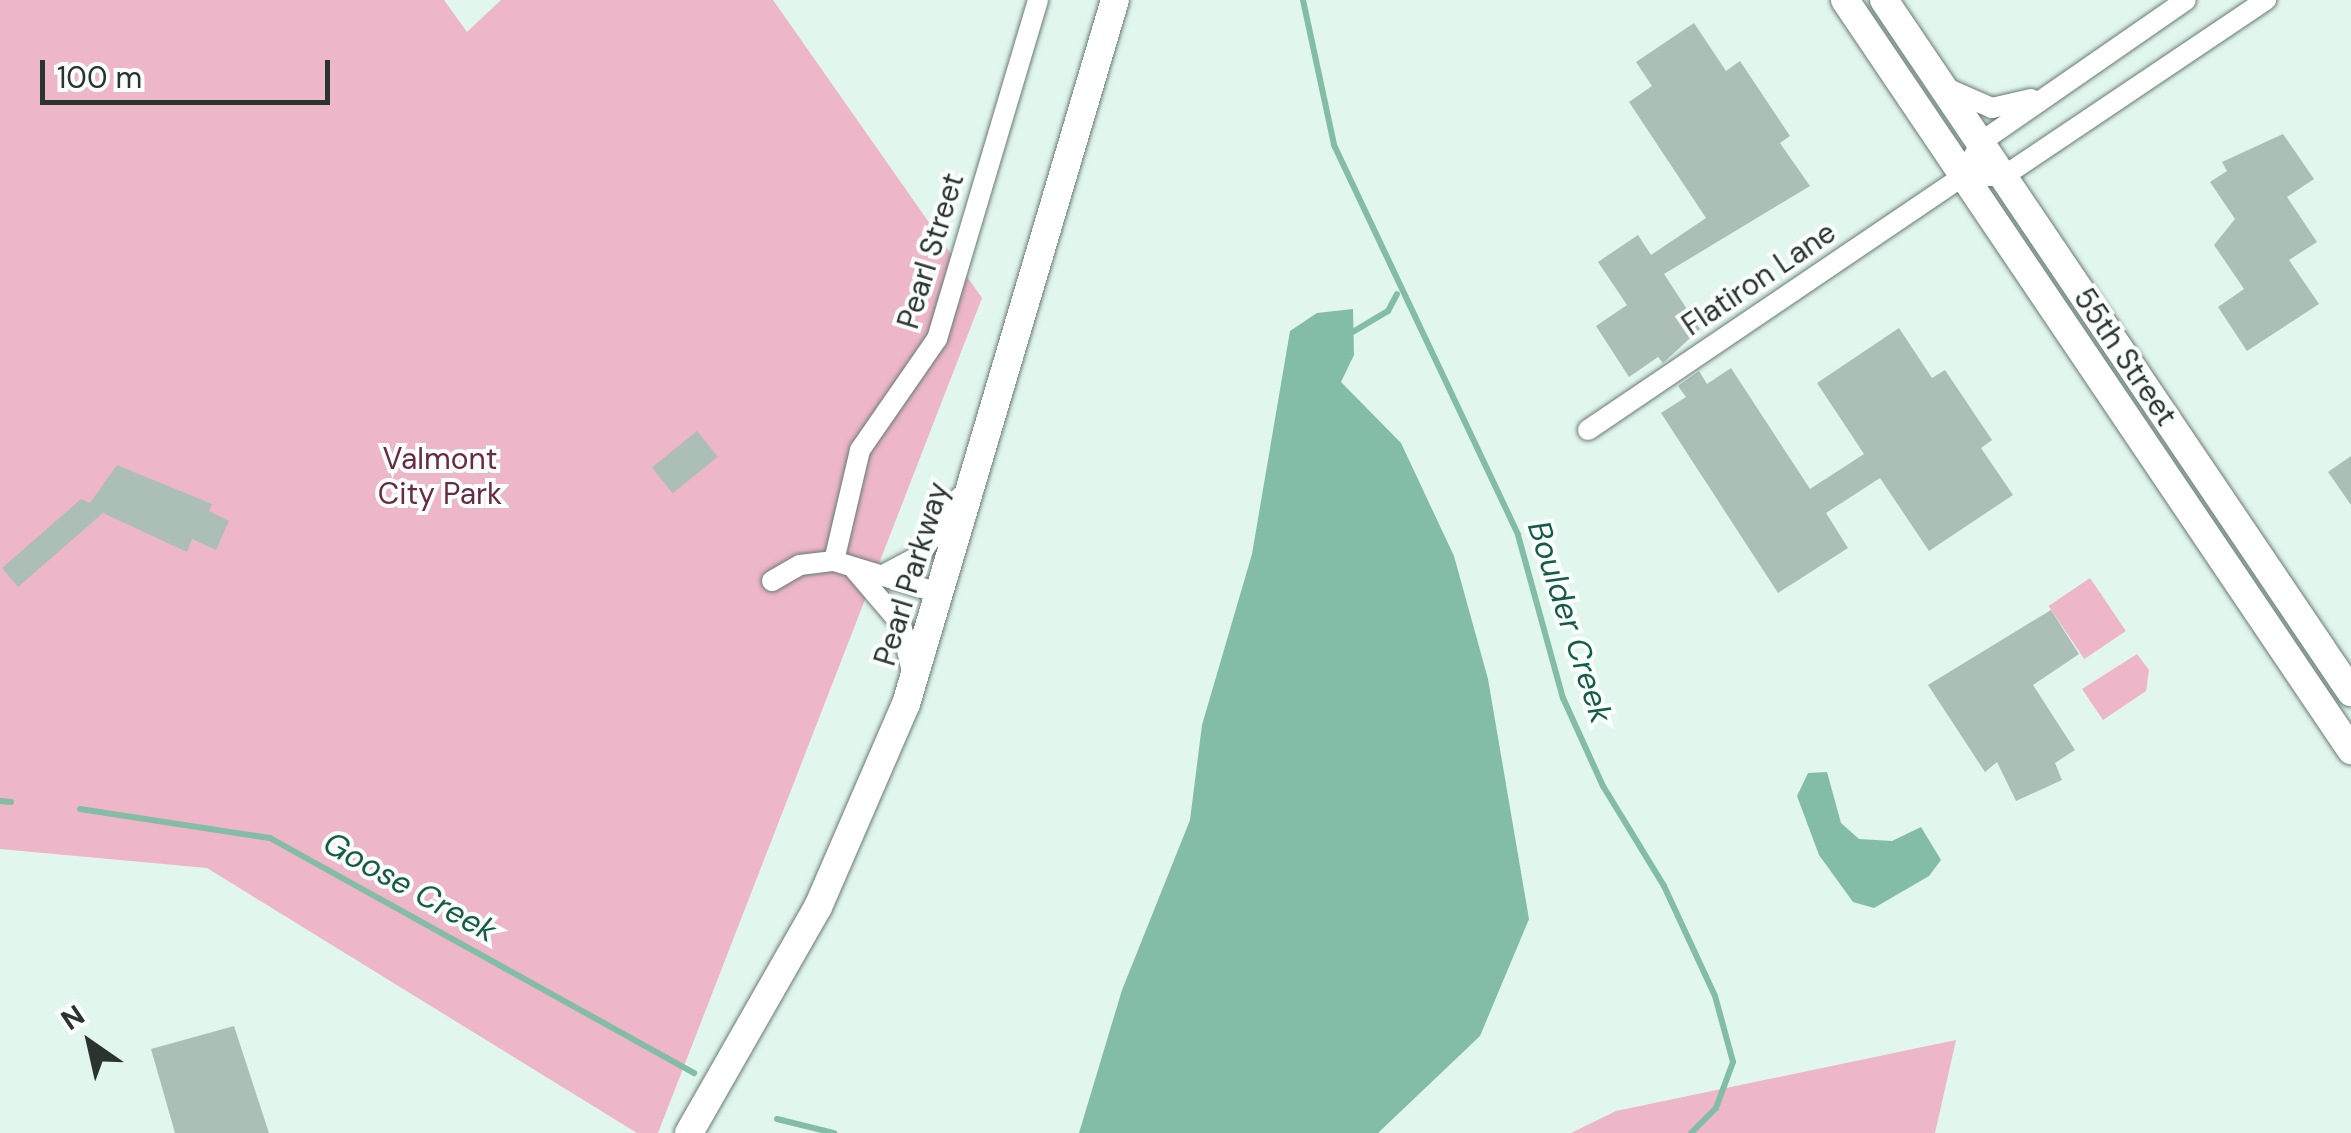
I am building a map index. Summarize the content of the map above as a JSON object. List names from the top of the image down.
{
  "streets": {
    "main road": ["55th Street", "Pearl Parkway"],
    "street": ["Pearl Street", "Flatiron Lane"]
  },
  "crossings": [
    ["Flatiron Lane", "55th Street"]
  ],
  "water": ["Boulder Creek", "Goose Creek"],
  "parks": ["Valmont City Park"],
  "scale_bar": "100 m",
  "north": "top left"
}
